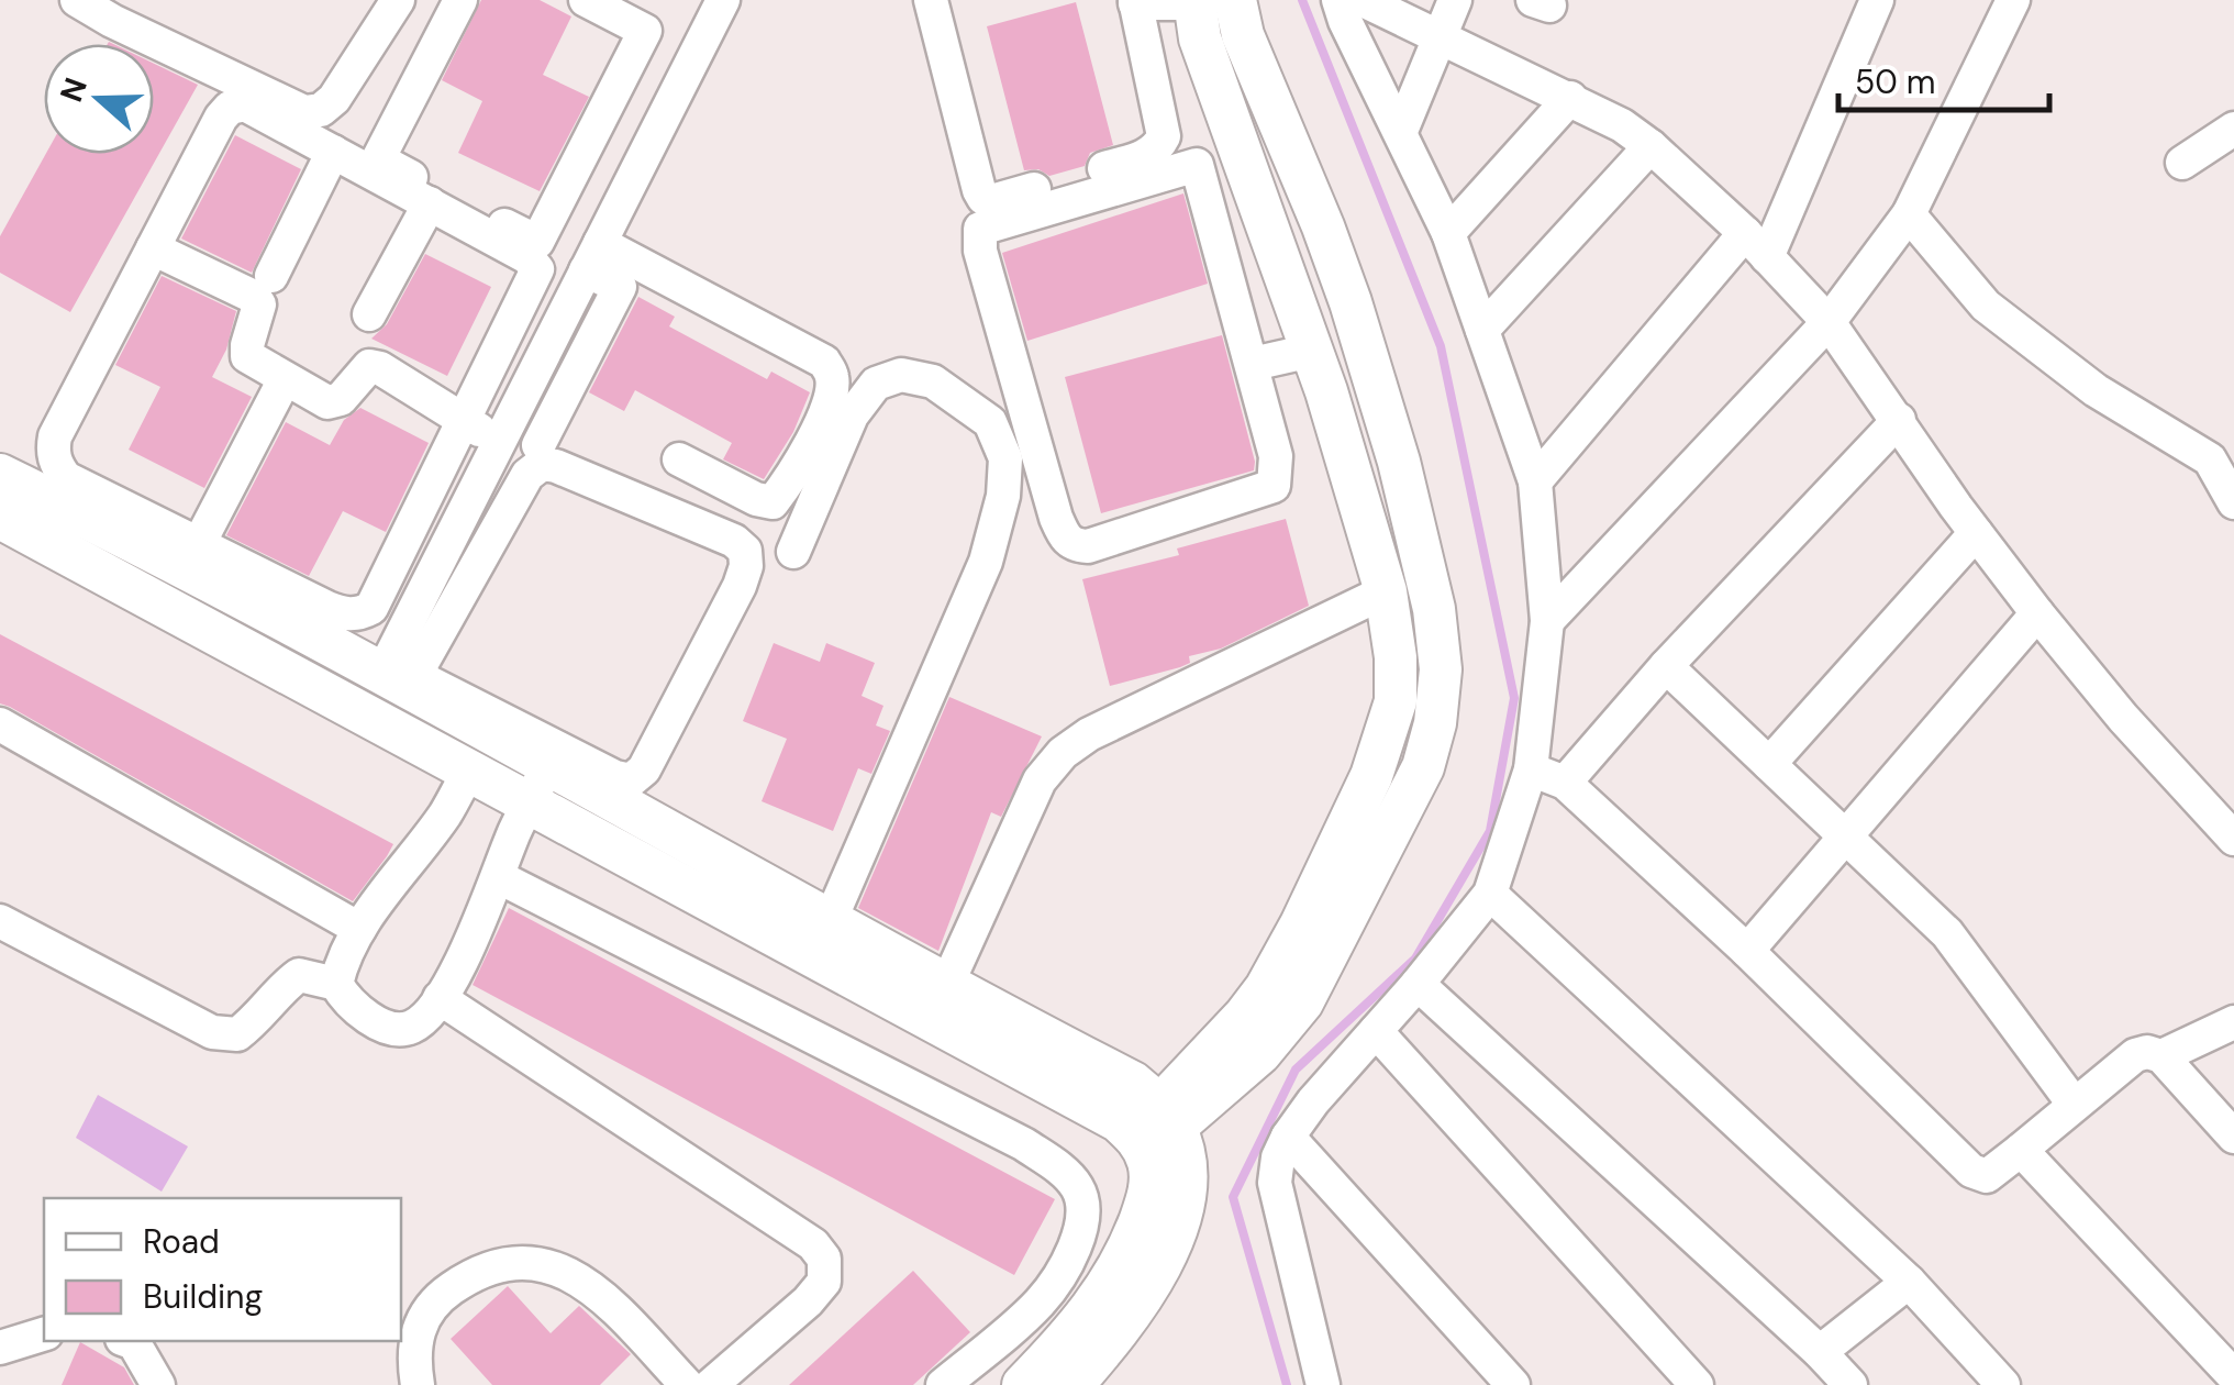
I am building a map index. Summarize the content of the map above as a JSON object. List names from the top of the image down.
{
  "legend": ["Road", "Building"],
  "scale_bar": "50 m",
  "north": "left"
}
